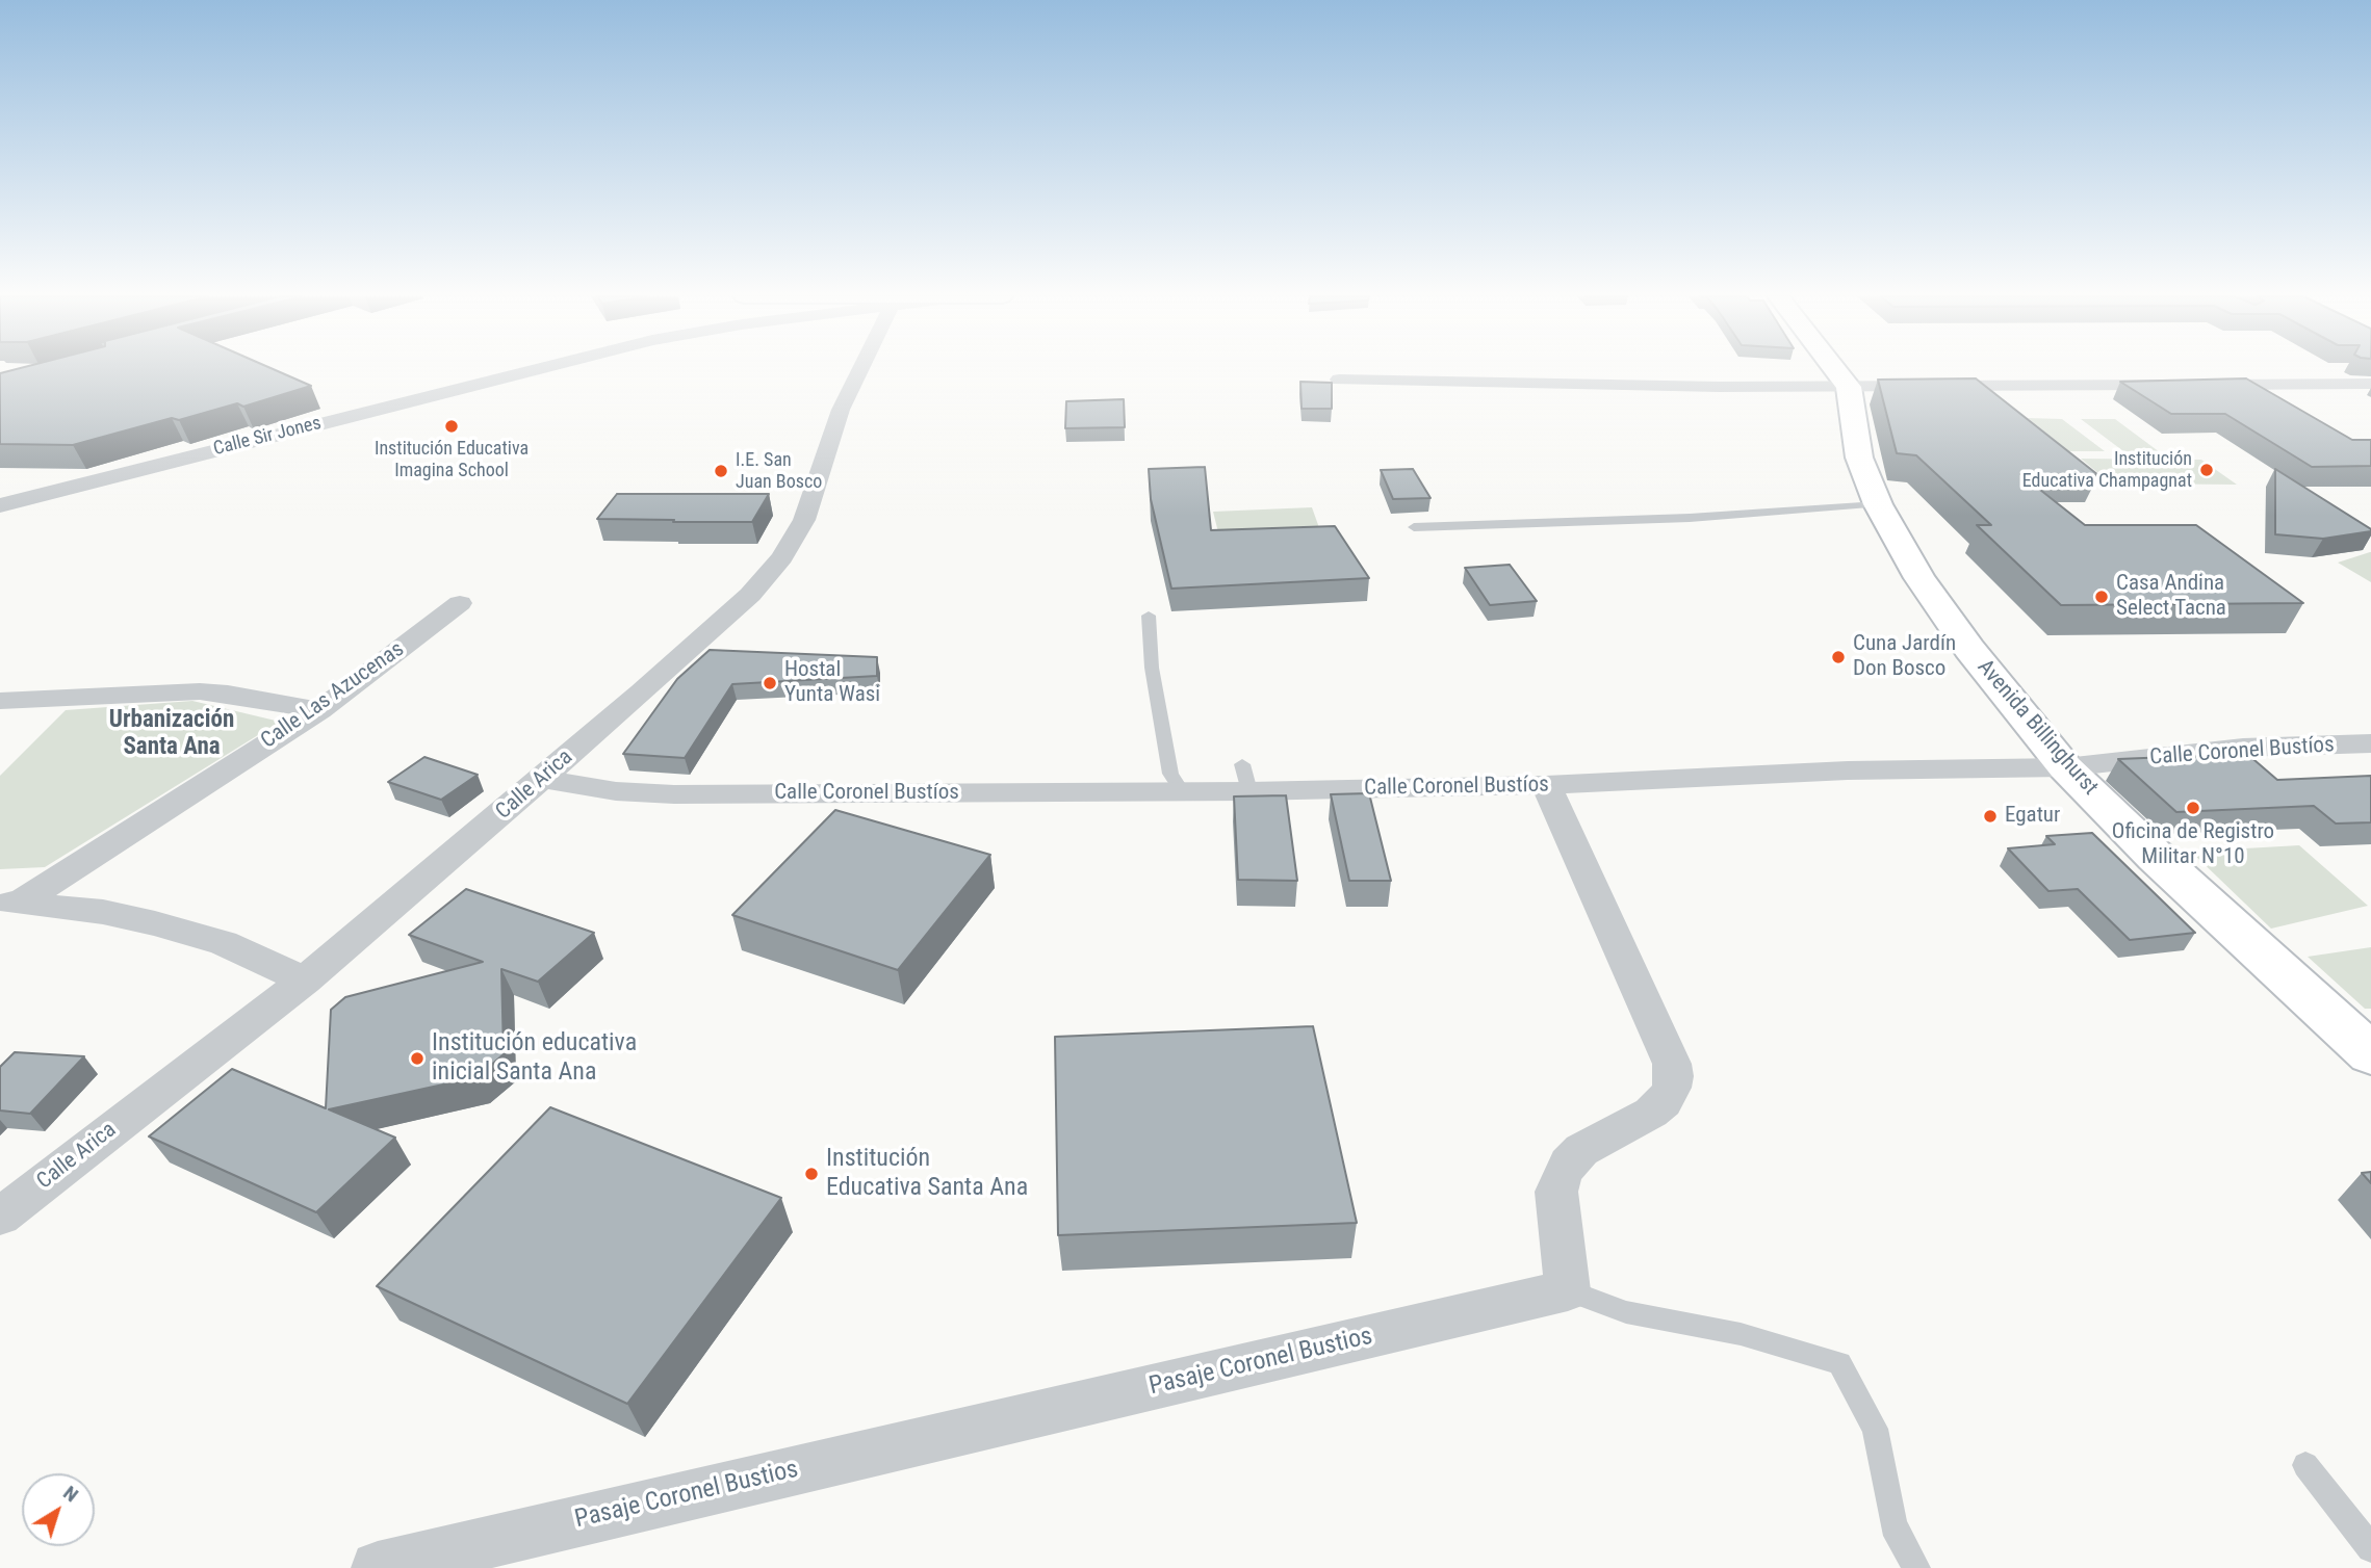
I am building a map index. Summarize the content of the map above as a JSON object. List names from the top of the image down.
{
  "streets": {
    "street": [
      "Calle Sir Jones",
      "Calle Las Azucenas",
      "Avenida Billinghurst",
      "Calle Coronel Bustíos",
      "Calle Arica",
      "Pasaje Coronel Bustios"
    ]
  },
  "crossings": [
    ["Avenida Billinghurst", "Calle Coronel Bustíos"],
    ["Calle Coronel Bustíos", "Calle Arica"]
  ],
  "districts": ["Urbanización Santa Ana"],
  "places": [
    "Institución Educativa Imagina School",
    "Institución Educativa Champagnat",
    "I.E. San Juan Bosco",
    "Casa Andina Select Tacna",
    "Cuna Jardín Don Bosco",
    "Hostal Yunta Wasi",
    "Oficina de Registro Militar N°10",
    "Egatur",
    "Institución educativa inicial Santa Ana",
    "Institución Educativa Santa Ana"
  ],
  "north": "top right"
}
